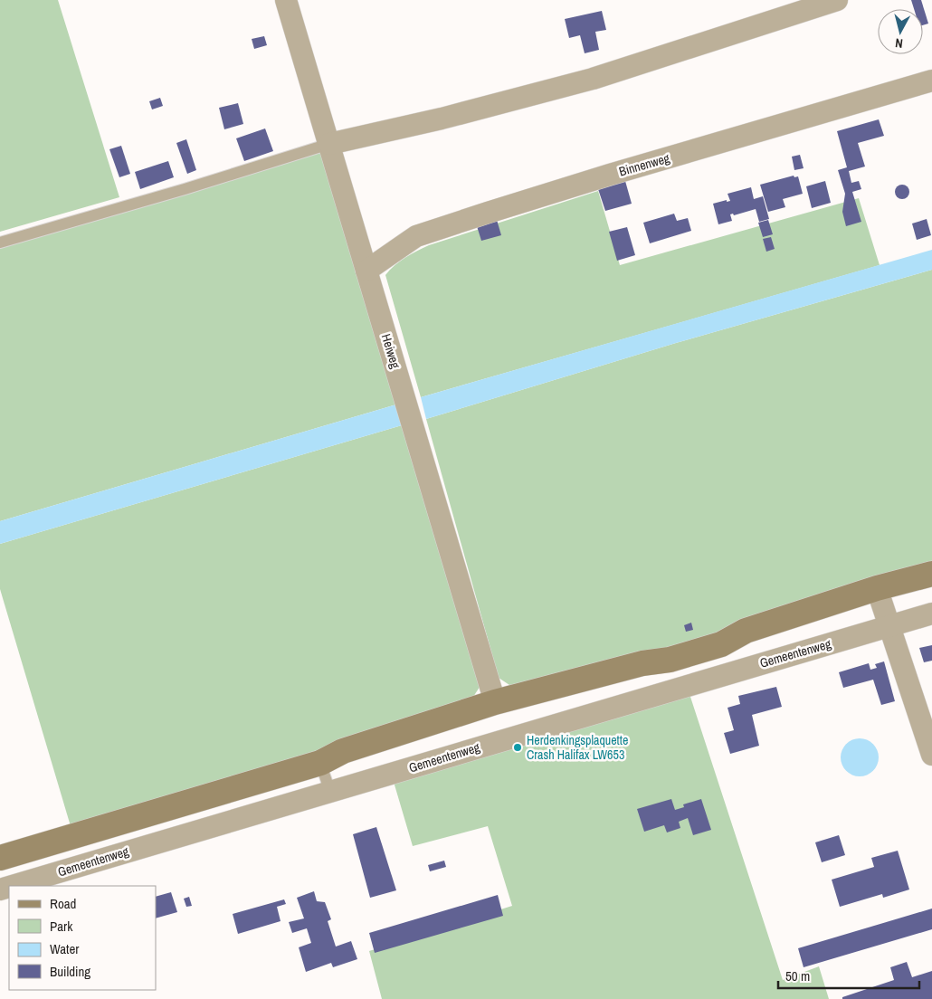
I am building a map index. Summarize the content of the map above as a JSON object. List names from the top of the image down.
{
  "streets": {
    "main road": ["Gemeentenweg"],
    "street": ["Binnenweg", "Heiweg"]
  },
  "crossings": [
    ["Binnenweg", "Heiweg"],
    ["Heiweg", "Gemeentenweg"]
  ],
  "places": ["Herdenkingsplaquette Crash Halifax LW653"],
  "legend": [
    "Road",
    "Park",
    "Water",
    "Building"
  ],
  "scale_bar": "50 m",
  "north": "bottom"
}
